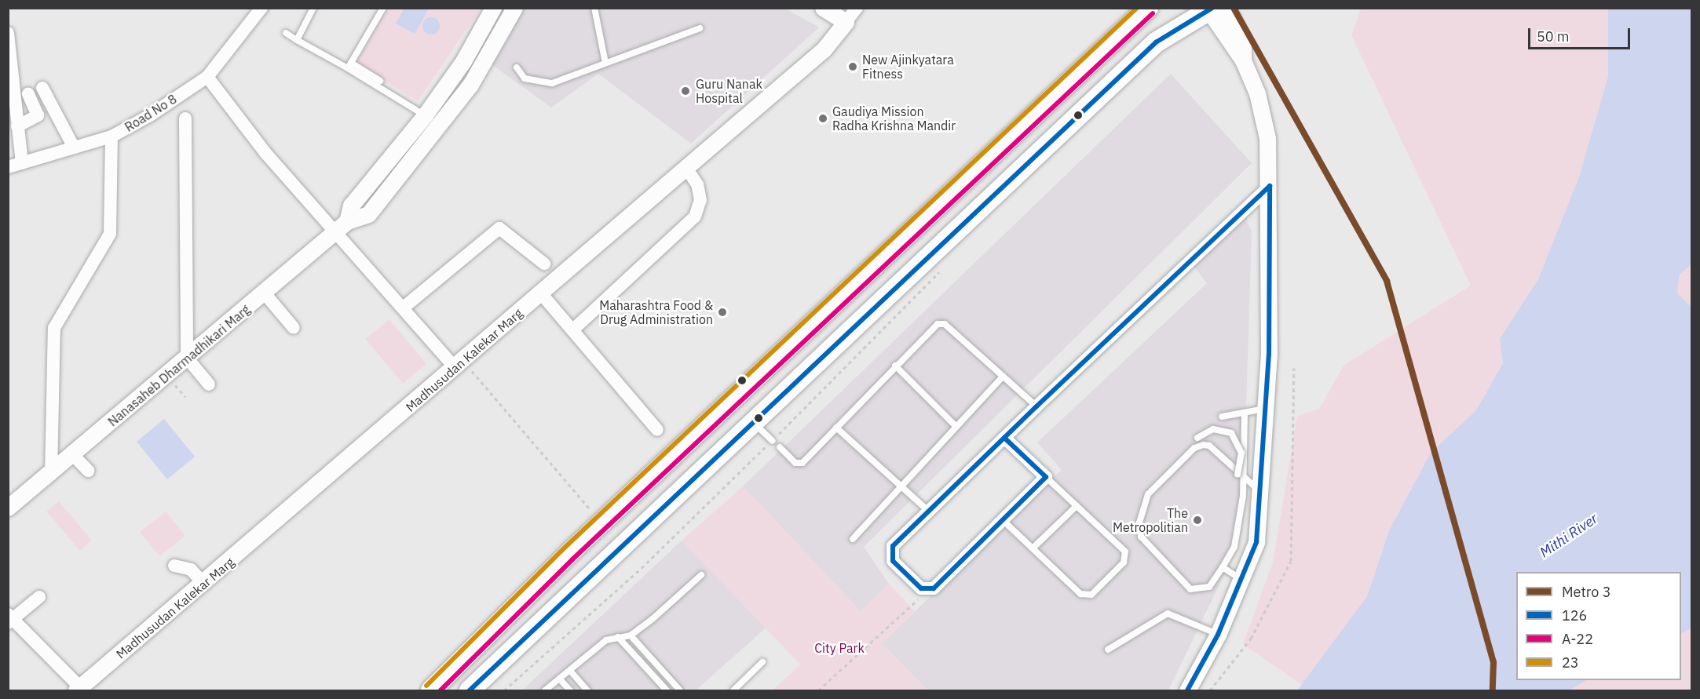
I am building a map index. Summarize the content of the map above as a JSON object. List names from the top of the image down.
{
  "streets": {
    "street": ["Road No 8", "Madhusudan Kalekar Marg", "Nanasaheb Dharmadhikari Marg"]
  },
  "water": ["Mithi River"],
  "parks": ["City Park"],
  "places": [
    "New Ajinkyatara Fitness",
    "Guru Nanak Hospital",
    "Gaudiya Mission Radha Krishna Mandir",
    "Maharashtra Food & Drug Administration",
    "The Metropolitian"
  ],
  "lines": [
    "metro line 3",
    "transit line 126",
    "transit line 23",
    "transit line A-22"
  ],
  "legend": [
    "Metro 3",
    "126",
    "A-22",
    "23"
  ],
  "scale_bar": "50 m"
}
